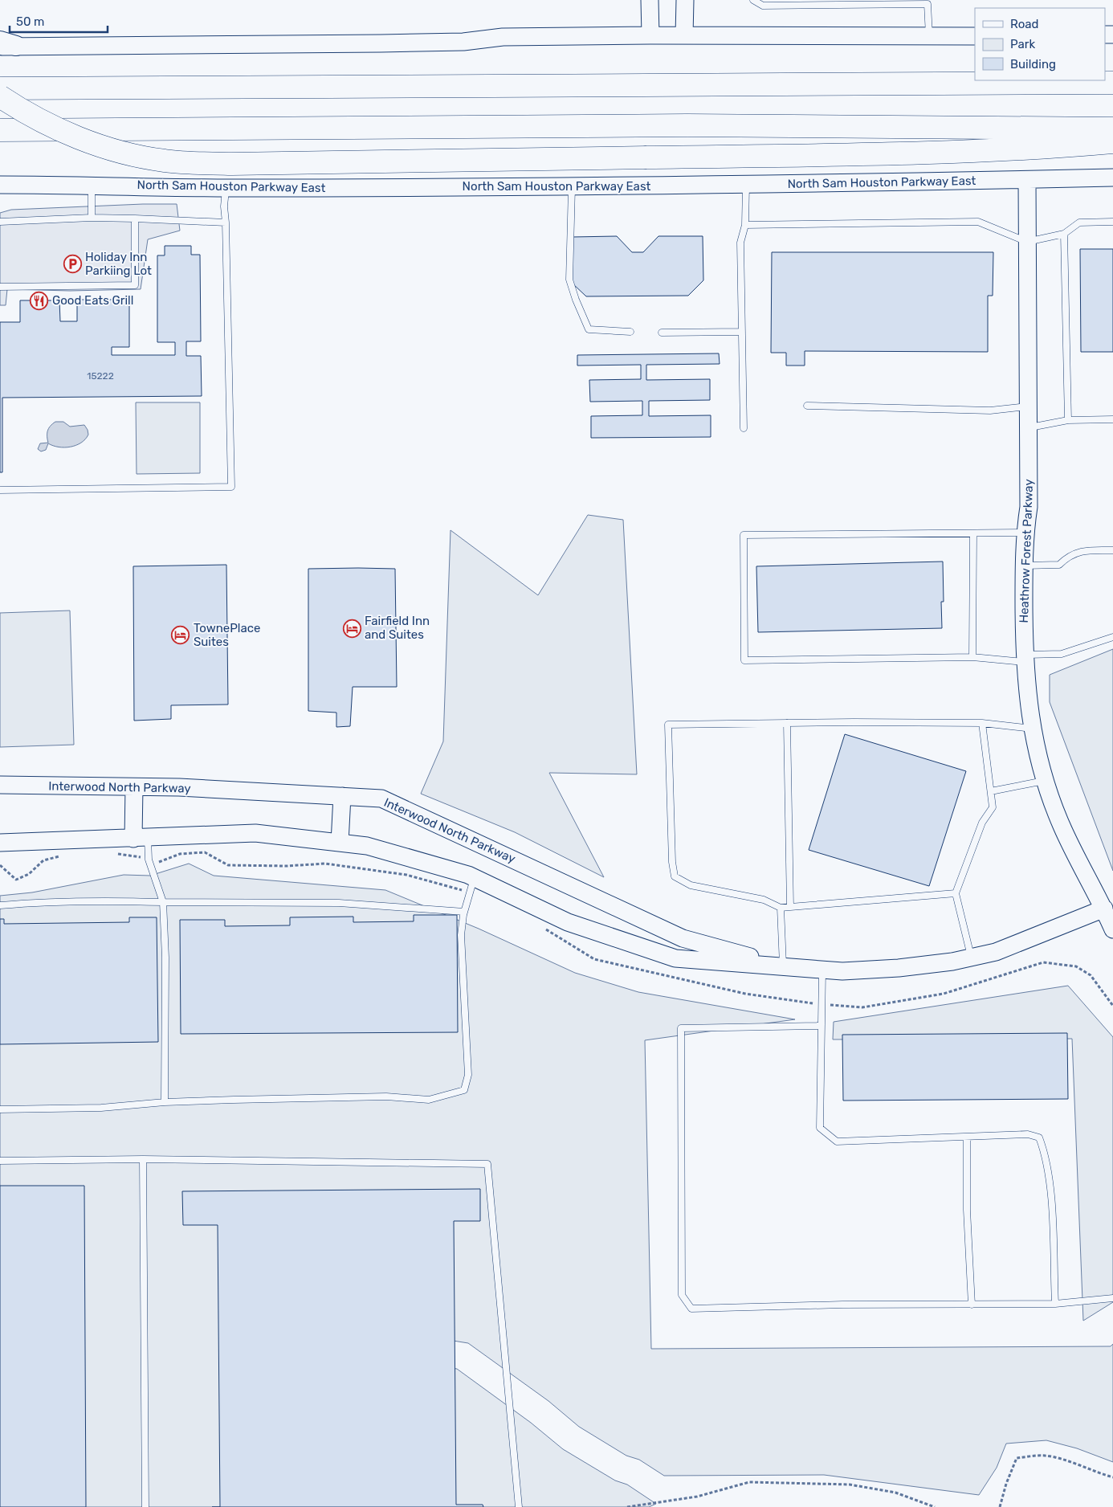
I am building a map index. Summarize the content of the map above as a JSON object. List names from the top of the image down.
{
  "streets": {
    "street": ["North Sam Houston Parkway East", "Heathrow Forest Parkway", "Interwood North Parkway"]
  },
  "crossings": [
    ["North Sam Houston Parkway East", "Heathrow Forest Parkway"],
    ["Heathrow Forest Parkway", "Interwood North Parkway"]
  ],
  "places": {
    "parking": ["Holiday Inn Parkiing Lot"],
    "restaurant": ["Good Eats Grill"],
    "hotel": ["Fairfield Inn and Suites", "TownePlace Suites"]
  },
  "house_numbers": ["15222"],
  "legend": ["Road", "Park", "Building"],
  "scale_bar": "50 m"
}
